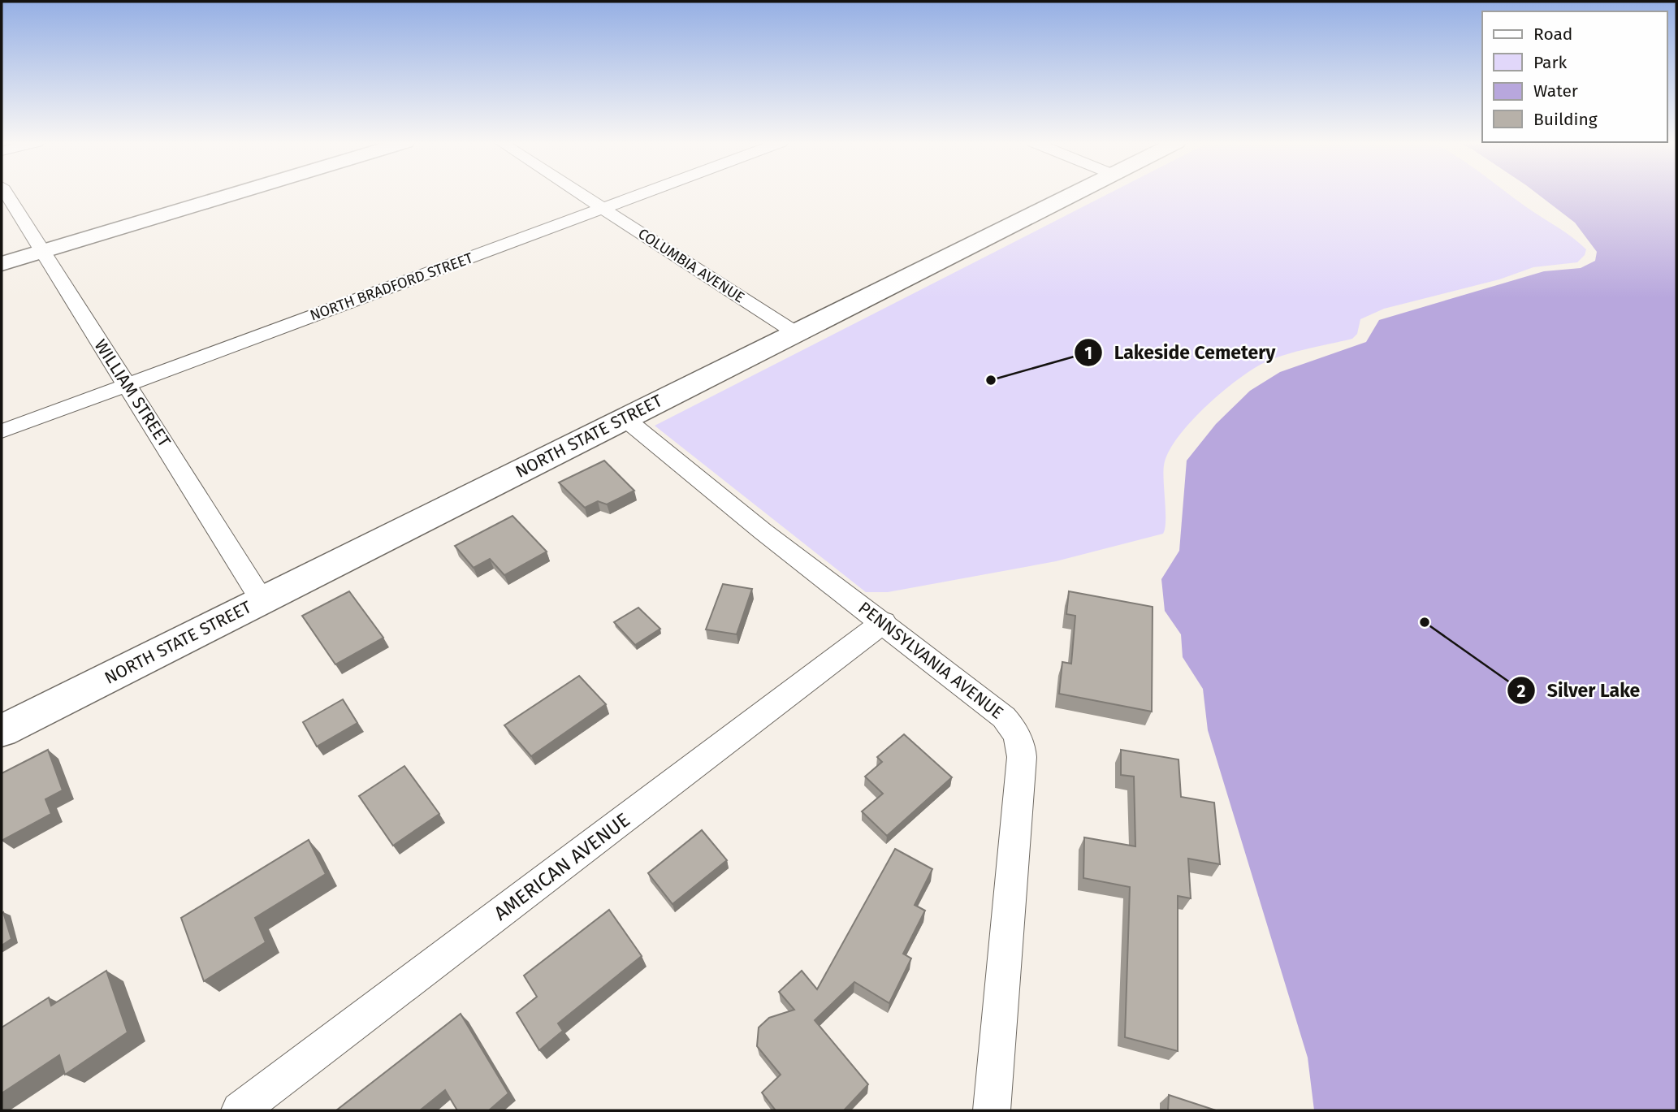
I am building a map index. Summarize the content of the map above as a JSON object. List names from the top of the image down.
{
  "streets": {
    "main road": ["NORTH STATE STREET"],
    "street": [
      "COLUMBIA AVENUE",
      "NORTH BRADFORD STREET",
      "WILLIAM STREET",
      "PENNSYLVANIA AVENUE",
      "AMERICAN AVENUE"
    ]
  },
  "crossings": [
    ["COLUMBIA AVENUE", "NORTH BRADFORD STREET"],
    ["COLUMBIA AVENUE", "NORTH STATE STREET"],
    ["NORTH BRADFORD STREET", "WILLIAM STREET"],
    ["WILLIAM STREET", "NORTH STATE STREET"],
    ["NORTH STATE STREET", "PENNSYLVANIA AVENUE"],
    ["PENNSYLVANIA AVENUE", "AMERICAN AVENUE"]
  ],
  "places": ["Lakeside Cemetery", "Silver Lake"],
  "legend": [
    "Road",
    "Park",
    "Water",
    "Building"
  ]
}
